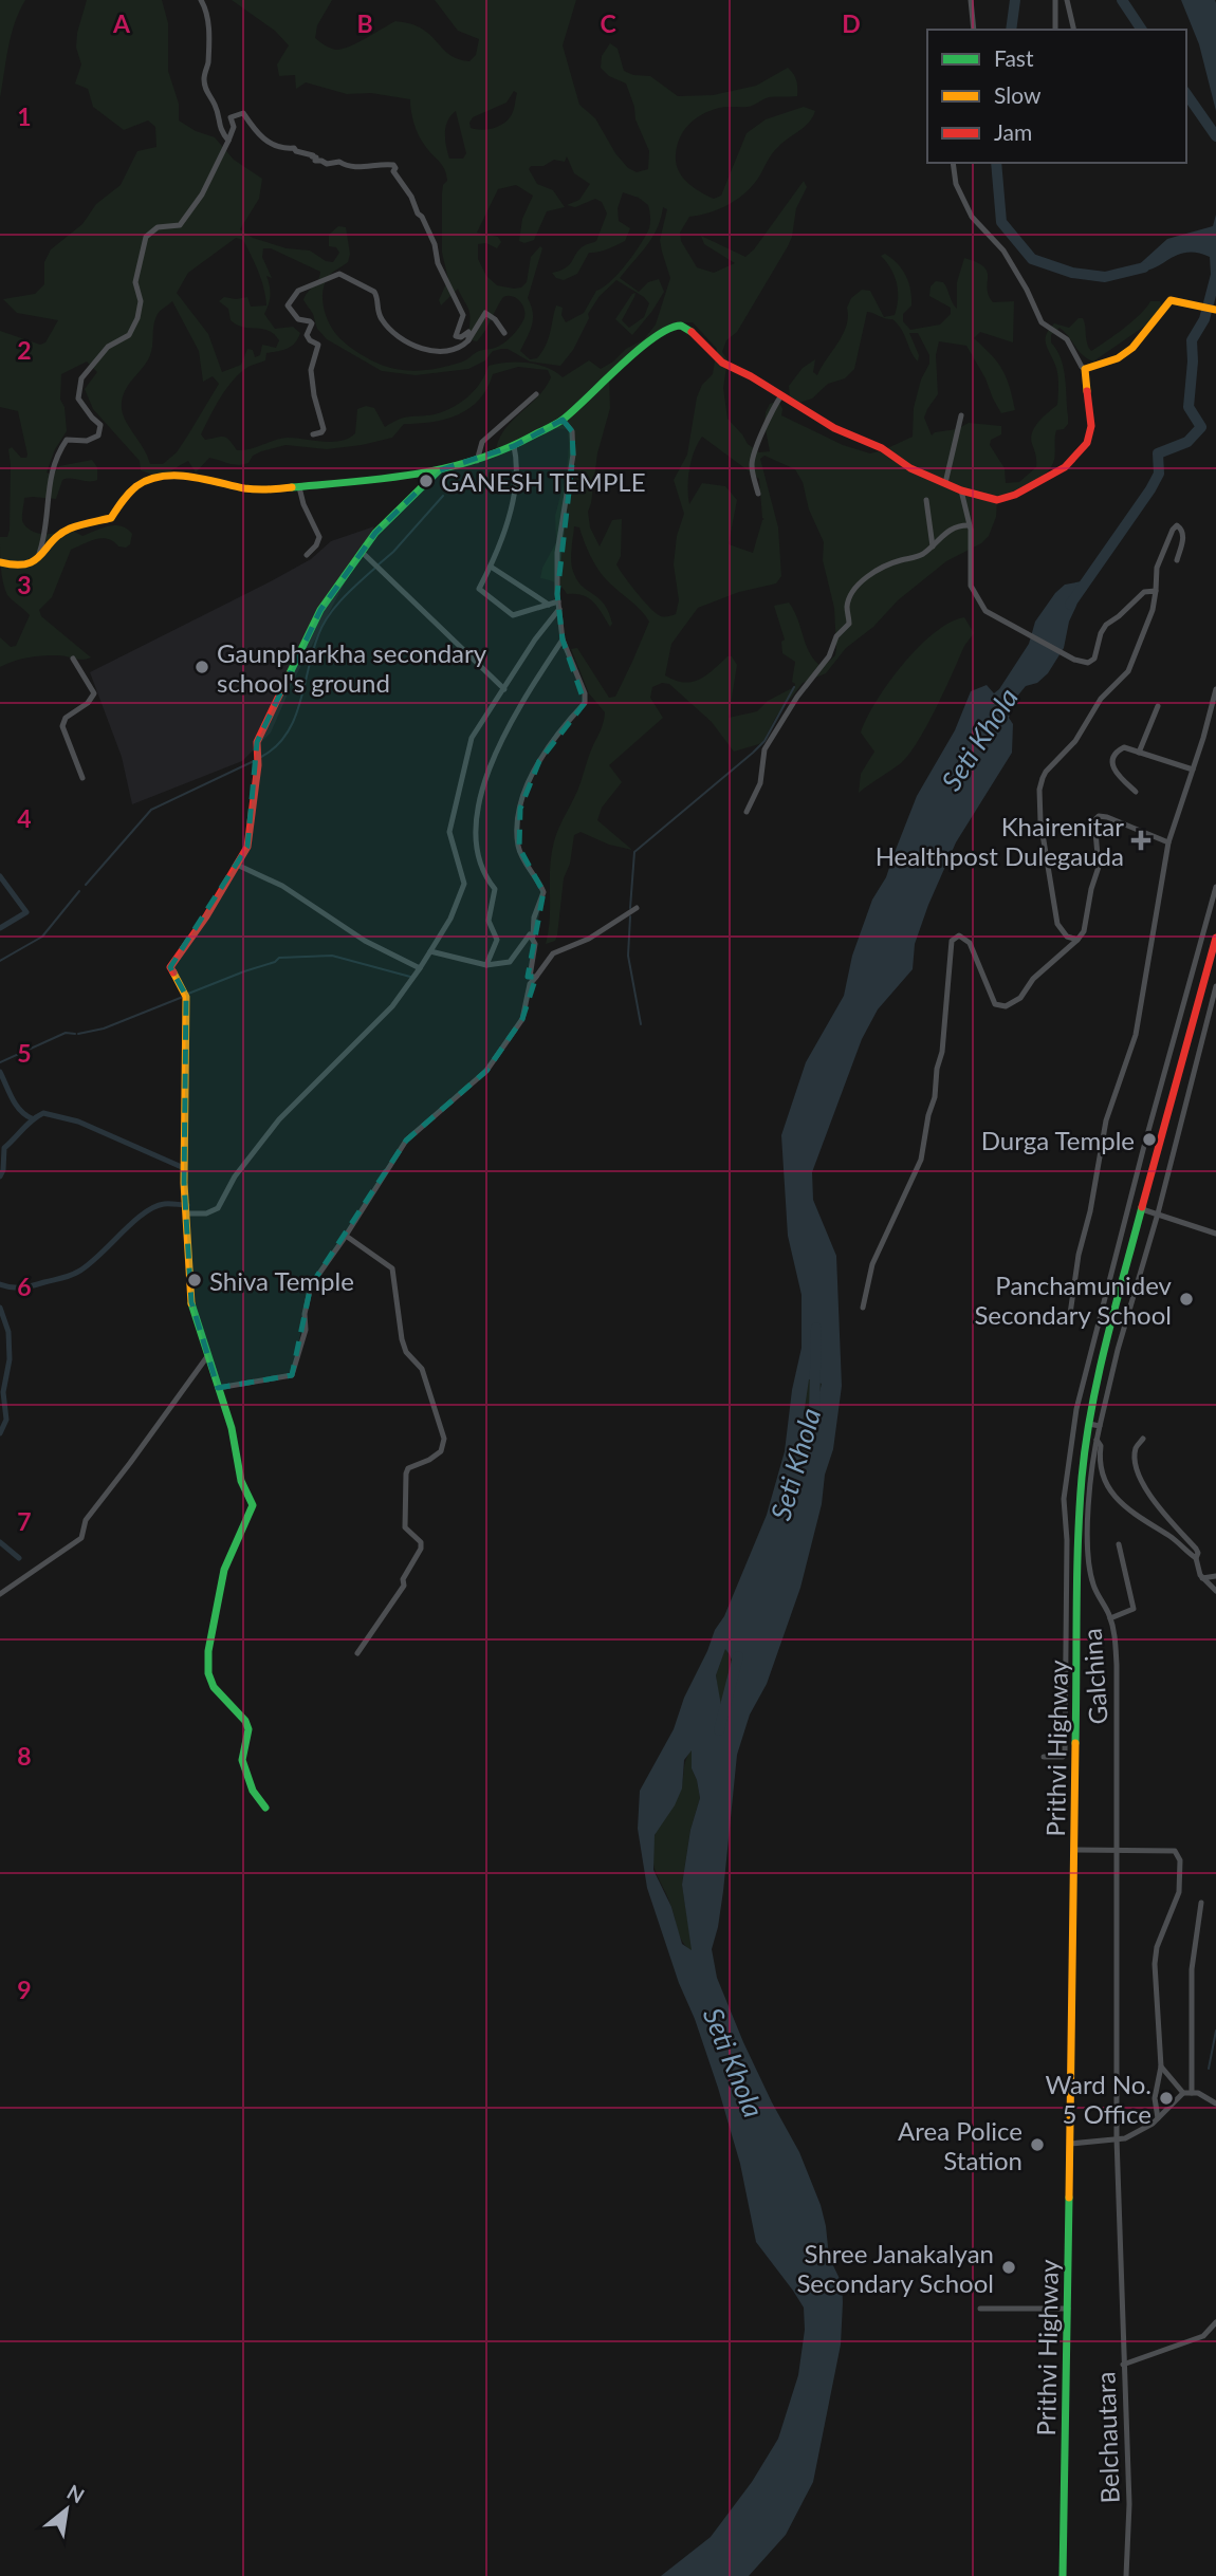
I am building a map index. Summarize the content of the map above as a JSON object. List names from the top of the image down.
{
  "streets": {
    "main road": ["Prithvi Highway"],
    "street": ["Galchina", "Belchautara"]
  },
  "crossings": [
    ["Galchina", "Belchautara"]
  ],
  "water": ["Seti Khola"],
  "places": {
    "other": [
      "GANESH TEMPLE",
      "Gaunpharkha secondary school's ground",
      "Durga Temple",
      "Shiva Temple",
      "Panchamunidev Secondary School",
      "Ward No. 5 Office",
      "Area Police Station",
      "Shree Janakalyan Secondary School"
    ],
    "health": ["Khairenitar Healthpost Dulegauda"]
  },
  "legend": ["Fast", "Slow", "Jam"],
  "north": "top right",
  "grid": {
    "columns": [
      "A",
      "B",
      "C",
      "D"
    ],
    "rows": [
      "1",
      "2",
      "3",
      "4",
      "5",
      "6",
      "7",
      "8",
      "9"
    ]
  }
}
